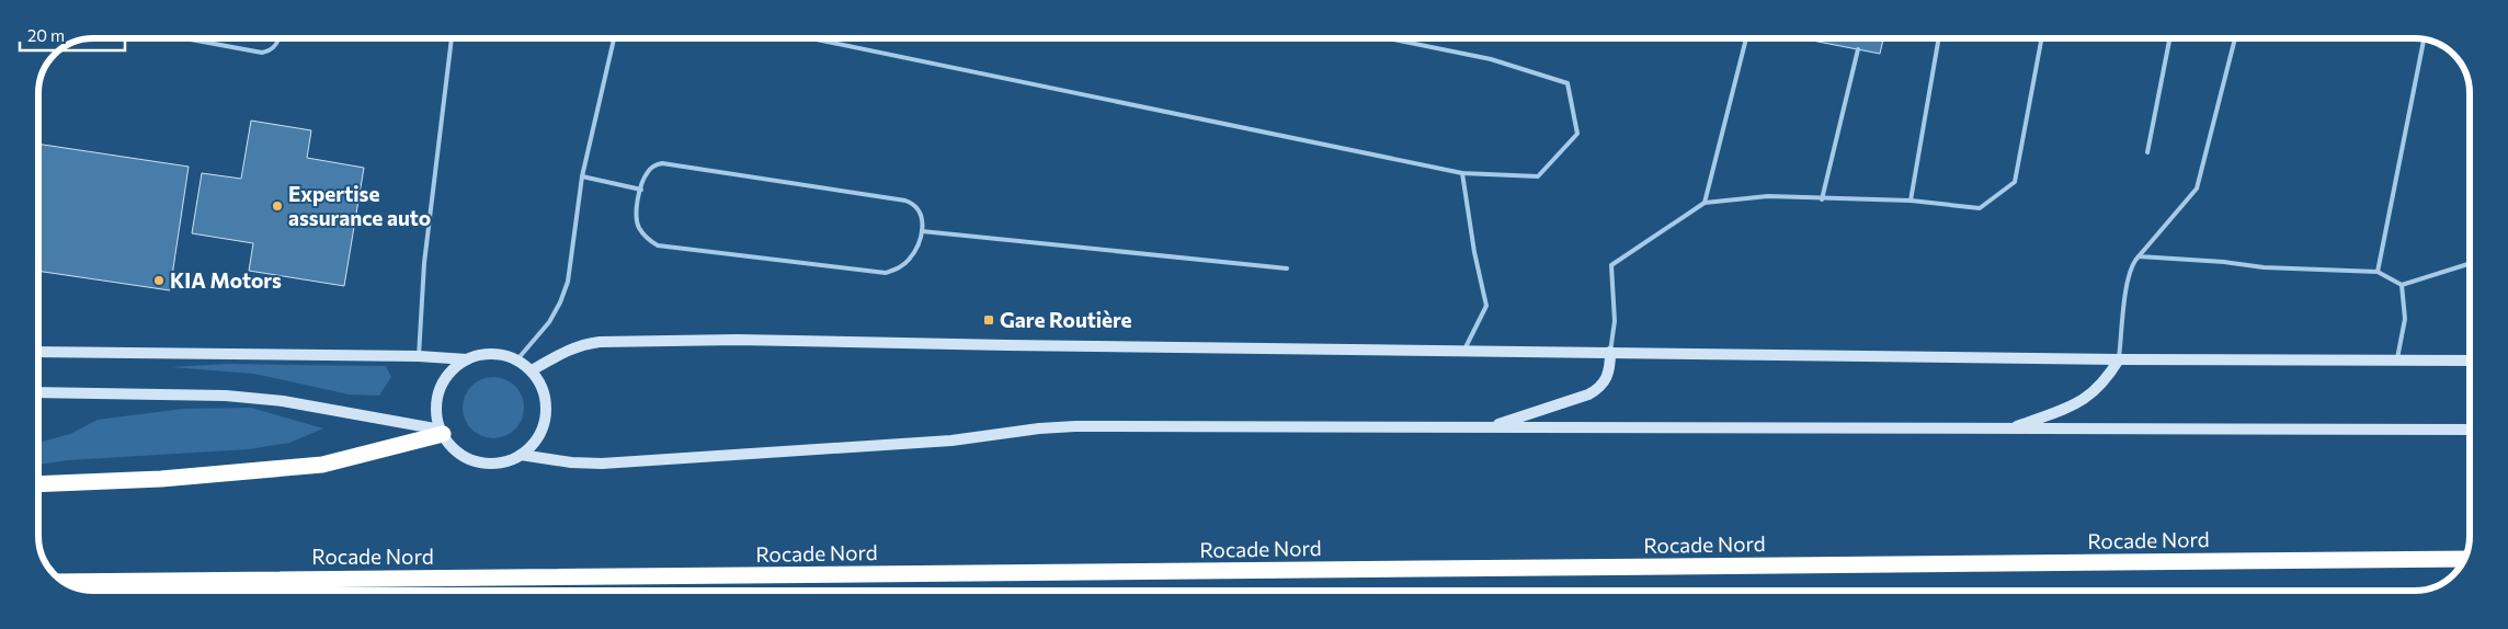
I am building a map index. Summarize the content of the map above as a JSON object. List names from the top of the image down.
{
  "streets": {
    "highway": ["Rocade Nord"]
  },
  "places": {
    "other": ["Expertise assurance auto", "KIA Motors"],
    "transit": ["Gare Routière"]
  },
  "scale_bar": "20 m"
}
